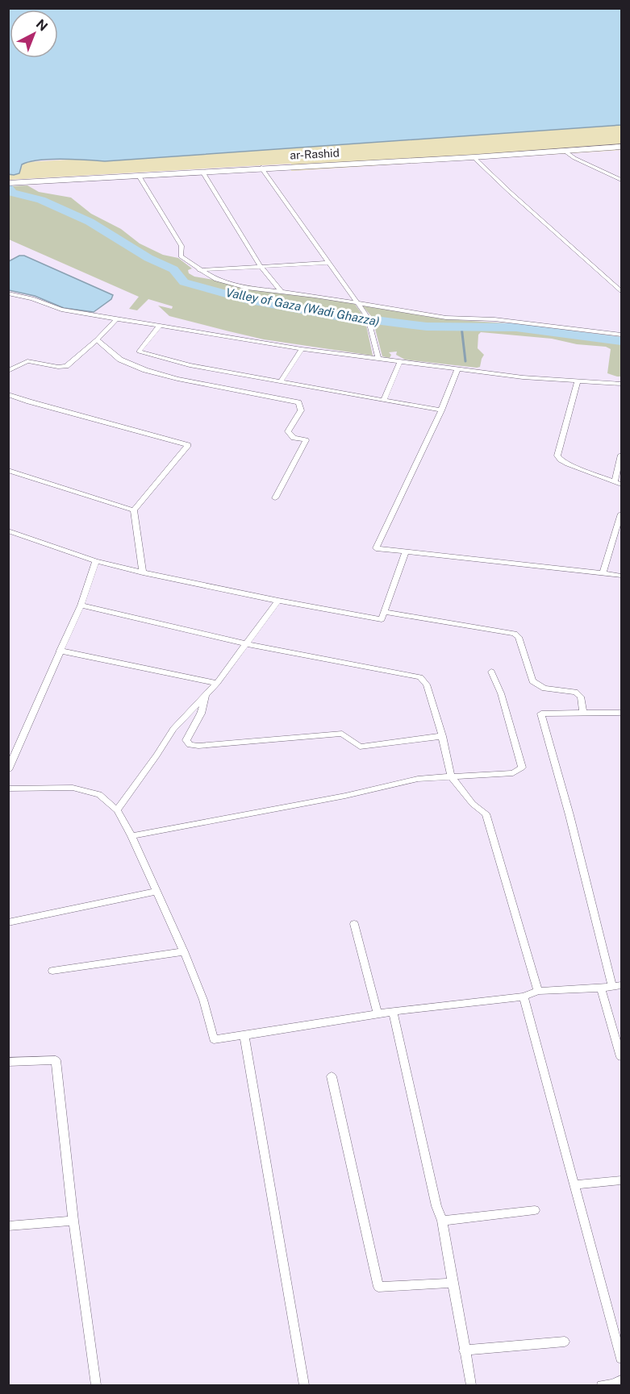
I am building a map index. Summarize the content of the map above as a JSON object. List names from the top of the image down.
{
  "streets": {
    "main road": ["ar-Rashid"]
  },
  "water": ["Valley of Gaza (Wadi Ghazza)"],
  "north": "top right"
}
